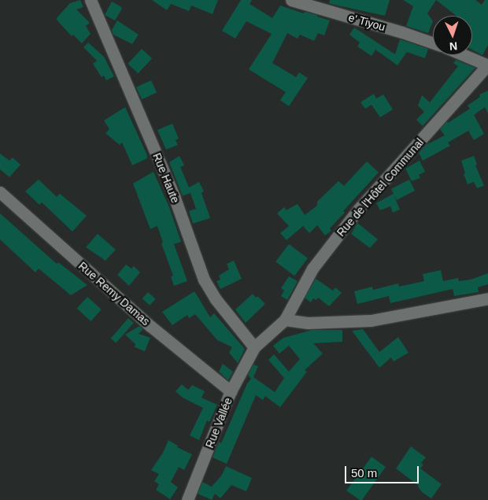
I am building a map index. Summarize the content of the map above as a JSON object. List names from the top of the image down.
{
  "streets": {
    "street": [
      "e' Tiyou",
      "Rue Haute",
      "Rue de l'Hôtel Communal",
      "Rue Remy Damas",
      "Rue Vallée"
    ]
  },
  "crossings": [
    ["Rue Haute", "Rue de l'Hôtel Communal"],
    ["Rue Haute", "Rue Vallée"],
    ["Rue de l'Hôtel Communal", "Rue Vallée"],
    ["Rue Remy Damas", "Rue Vallée"]
  ],
  "scale_bar": "50 m",
  "north": "bottom"
}
